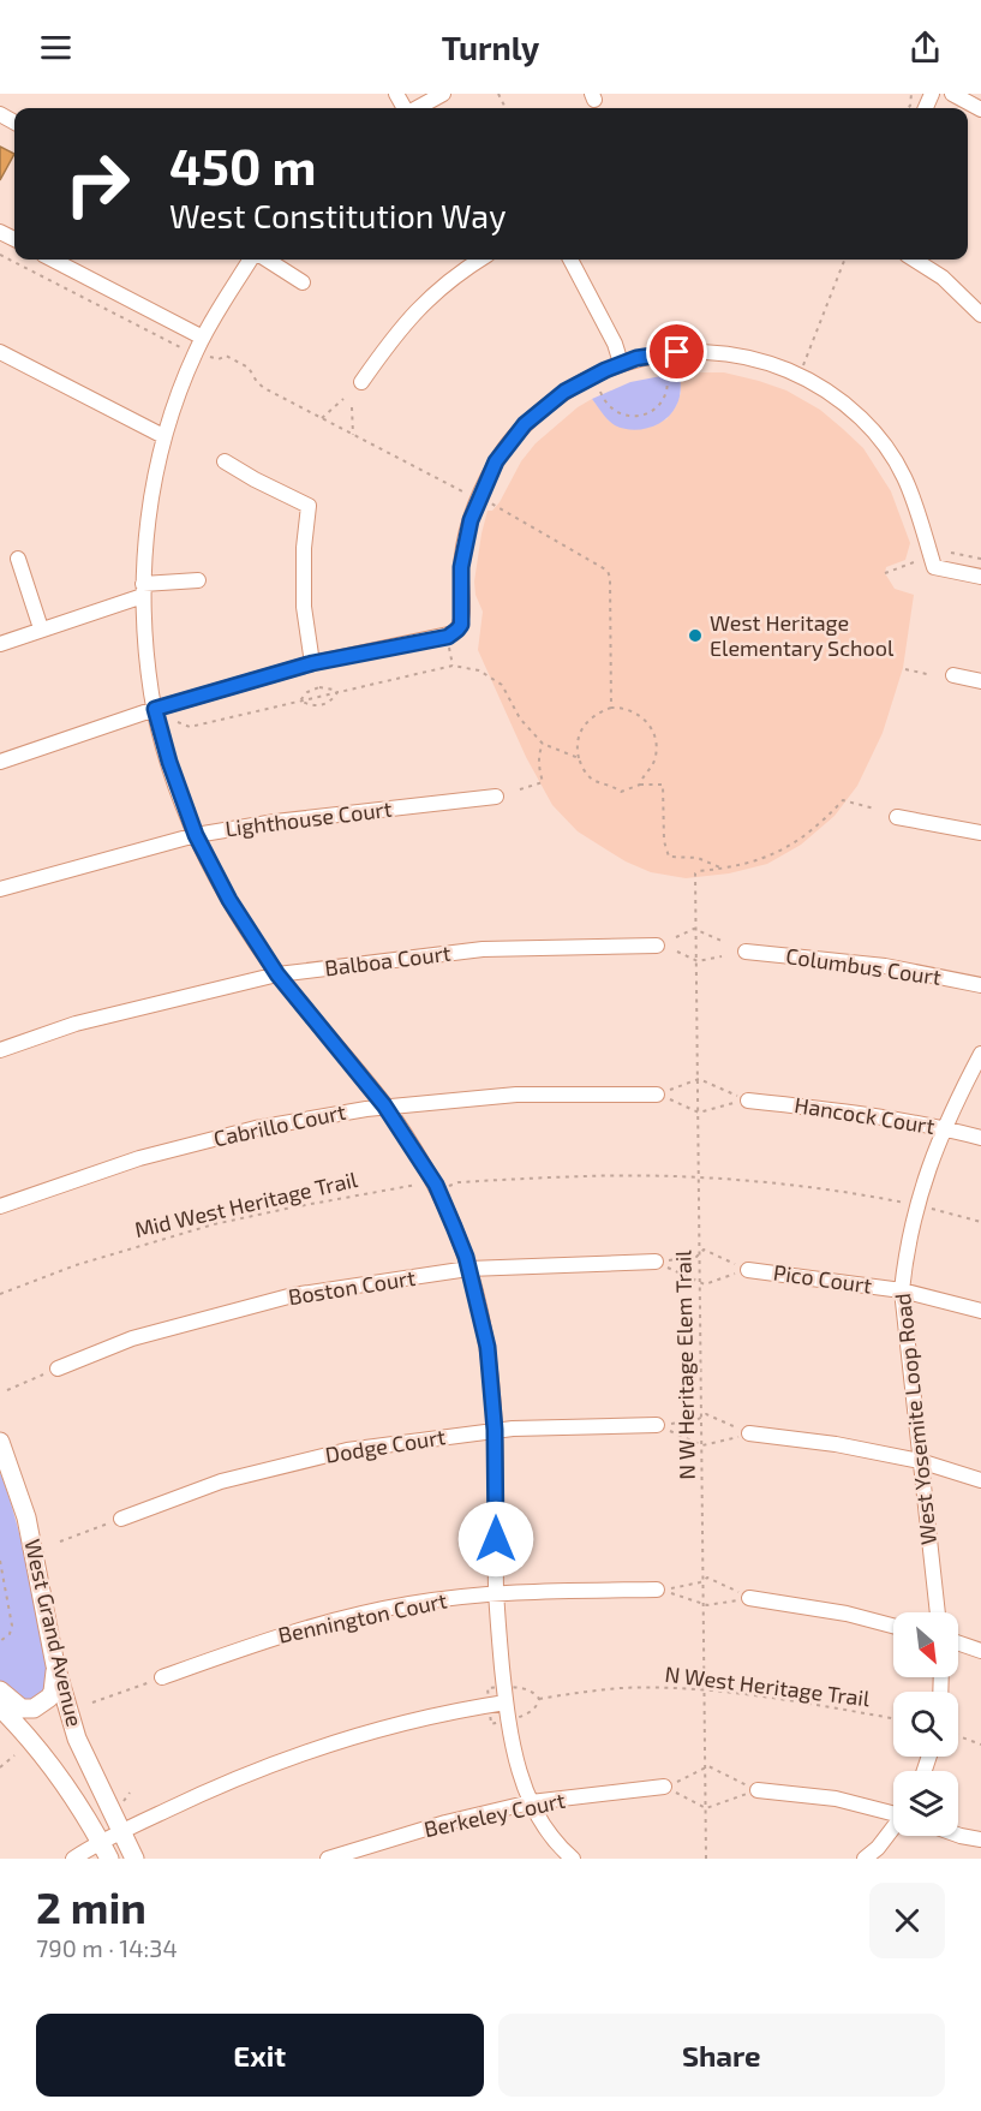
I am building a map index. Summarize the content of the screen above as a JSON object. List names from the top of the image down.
{
  "streets": {
    "street": [
      "Lighthouse Court",
      "Balboa Court",
      "Columbus Court",
      "Hancock Court",
      "Cabrillo Court",
      "Pico Court",
      "Boston Court",
      "West Yosemite Loop Road",
      "Dodge Court",
      "Bennington Court",
      "West Grand Avenue",
      "Berkeley Court"
    ],
    "path": ["Mid West Heritage Trail", "N W Heritage Elem Trail", "N West Heritage Trail"]
  },
  "crossings": [
    ["Hancock Court", "West Yosemite Loop Road"],
    ["Pico Court", "West Yosemite Loop Road"],
    ["N W Heritage Elem Trail", "N West Heritage Trail"]
  ],
  "places": ["West Heritage Elementary School"],
  "north": "bottom right",
  "page": {
    "header": "Turnly",
    "turn": ["450 m", "West Constitution Way"],
    "heading": ["2 min", "790 m · 14:34"],
    "buttons": ["Exit", "Share"]
  }
}
